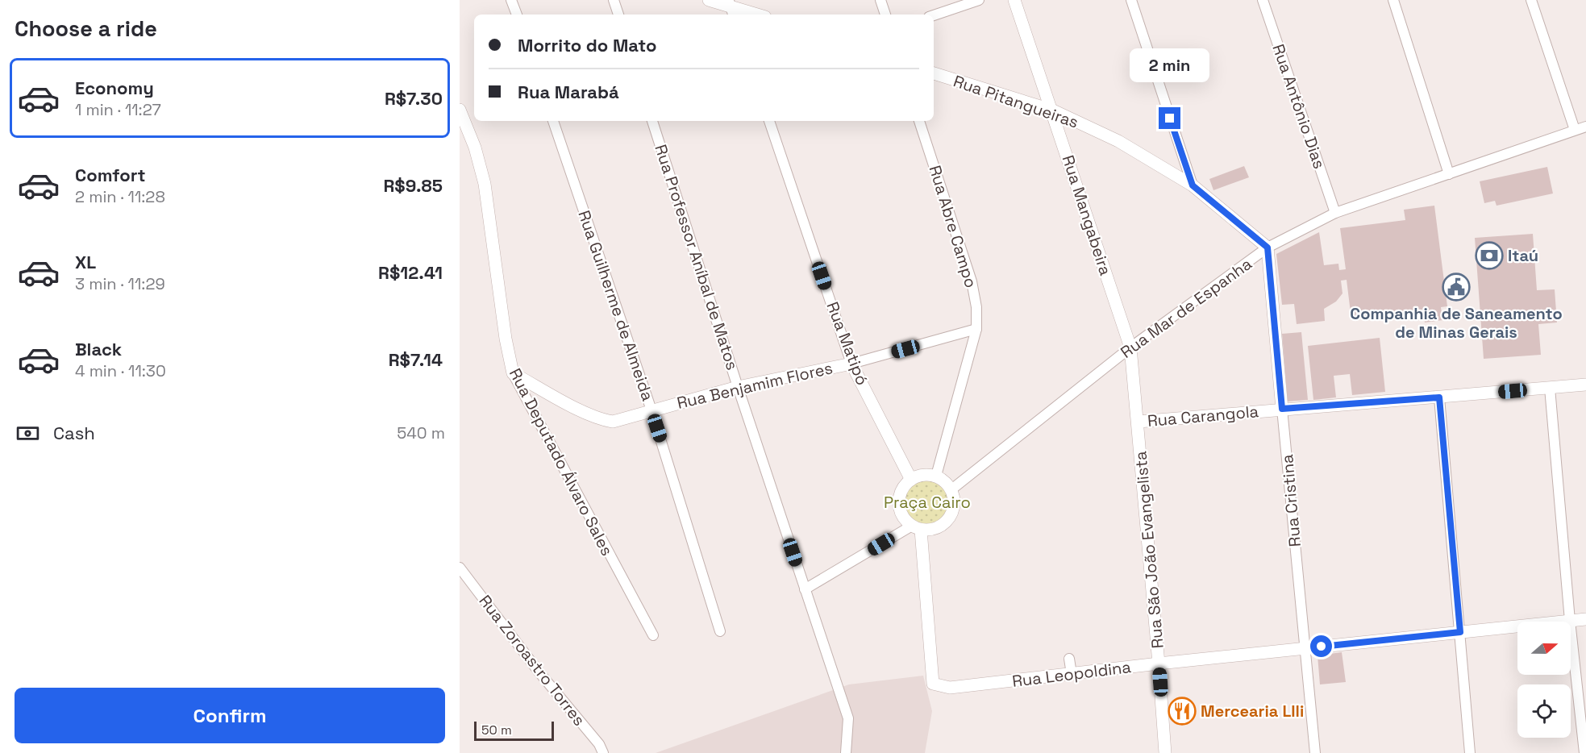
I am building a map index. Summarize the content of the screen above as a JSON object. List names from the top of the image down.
{
  "streets": {
    "street": [
      "Rua Pitangueiras",
      "Rua Antônio Dias",
      "Rua Mangabeira",
      "Rua Abre Campo",
      "Rua Professor Aníbal de Matos",
      "Rua Guilherme de Almeida",
      "Rua Mar de Espanha",
      "Rua Matipó",
      "Rua Benjamim Flores",
      "Rua Carangola",
      "Rua Deputado Álvaro Sales",
      "Rua Cristina",
      "Rua São João Evangelista",
      "Rua Zoroastro Torres",
      "Rua Leopoldina"
    ]
  },
  "crossings": [
    ["Rua Pitangueiras", "Rua Mangabeira"],
    ["Rua Pitangueiras", "Rua Mar de Espanha"],
    ["Rua Pitangueiras", "Rua Cristina"],
    ["Rua Antônio Dias", "Rua Mar de Espanha"],
    ["Rua Mangabeira", "Rua Mar de Espanha"],
    ["Rua Mangabeira", "Rua São João Evangelista"],
    ["Rua Abre Campo", "Rua Mar de Espanha"],
    ["Rua Abre Campo", "Rua Matipó"],
    ["Rua Abre Campo", "Rua Benjamim Flores"],
    ["Rua Abre Campo", "Rua Leopoldina"],
    ["Rua Professor Aníbal de Matos", "Rua Benjamim Flores"],
    ["Rua Guilherme de Almeida", "Rua Benjamim Flores"],
    ["Rua Mar de Espanha", "Rua Matipó"],
    ["Rua Mar de Espanha", "Rua Cristina"],
    ["Rua Mar de Espanha", "Rua São João Evangelista"],
    ["Rua Mar de Espanha", "Rua Leopoldina"],
    ["Rua Matipó", "Rua Benjamim Flores"],
    ["Rua Matipó", "Rua Leopoldina"],
    ["Rua Benjamim Flores", "Rua Deputado Álvaro Sales"],
    ["Rua Carangola", "Rua Cristina"],
    ["Rua Carangola", "Rua São João Evangelista"],
    ["Rua Cristina", "Rua Leopoldina"],
    ["Rua São João Evangelista", "Rua Leopoldina"]
  ],
  "parks": ["Praça Cairo"],
  "places": {
    "bank": ["Itaú"],
    "public building": ["Companhia de Saneamento de Minas Gerais"],
    "restaurant": ["Mercearia LIli"]
  },
  "scale_bar": "50 m",
  "north": "right",
  "page": {
    "heading": "Choose a ride",
    "banner": ["Morrito do Mato", "Rua Marabá"],
    "bubble": "2 min",
    "list": [
      {
        "name": "Economy",
        "note": "1 min · 11:27",
        "value": "R$7.30"
      },
      {
        "name": "Comfort",
        "note": "2 min · 11:28",
        "value": "R$9.85"
      },
      {
        "name": "XL",
        "note": "3 min · 11:29",
        "value": "R$12.41"
      },
      {
        "name": "Black",
        "note": "4 min · 11:30",
        "value": "R$7.14"
      }
    ],
    "pay": ["Cash", "540 m"],
    "buttons": "Confirm",
    "scale": "50 m"
  }
}
